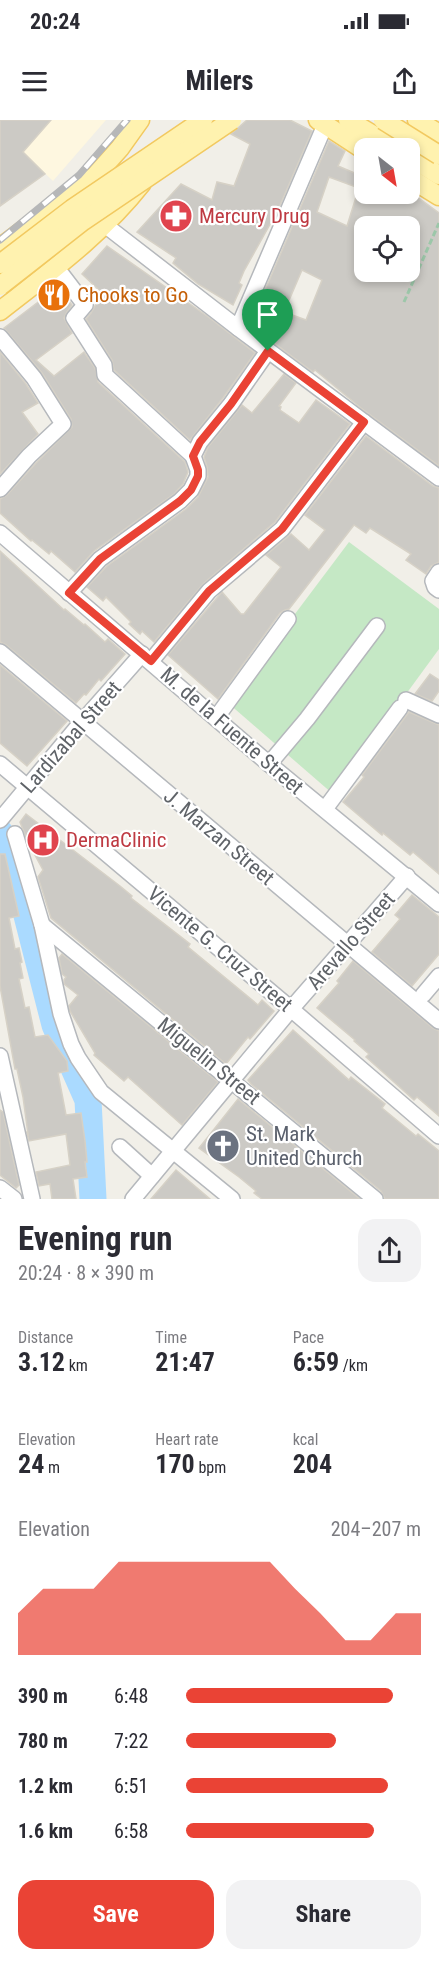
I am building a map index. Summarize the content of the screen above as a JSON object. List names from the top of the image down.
{
  "streets": {
    "street": [
      "M. de la Fuente Street",
      "Lardizabal Street",
      "J. Marzan Street",
      "Arevallo Street",
      "Vicente G. Cruz Street",
      "Miguelin Street"
    ]
  },
  "crossings": [
    ["M. de la Fuente Street", "Lardizabal Street"],
    ["M. de la Fuente Street", "Arevallo Street"],
    ["Lardizabal Street", "J. Marzan Street"],
    ["Lardizabal Street", "Vicente G. Cruz Street"],
    ["J. Marzan Street", "Arevallo Street"],
    ["Arevallo Street", "Vicente G. Cruz Street"],
    ["Arevallo Street", "Miguelin Street"]
  ],
  "places": {
    "pharmacy": ["Mercury Drug"],
    "restaurant": ["Chooks to Go"],
    "hospital": ["DermaClinic"],
    "church": ["St. Mark United Church"]
  },
  "north": "bottom right",
  "page": {
    "status": "20:24",
    "header": "Milers",
    "heading": ["Evening run", "20:24 · 8 × 390 m"],
    "stats": [
      ["Distance", "3.12 km"],
      ["Time", "21:47"],
      ["Pace", "6:59 /km"],
      ["Elevation", "24 m"],
      ["Heart rate", "170 bpm"],
      ["kcal", "204"]
    ],
    "chart": ["Elevation", "204–207 m"],
    "list": [
      {
        "name": "390 m",
        "note": "6:48"
      },
      {
        "name": "780 m",
        "note": "7:22"
      },
      {
        "name": "1.2 km",
        "note": "6:51"
      },
      {
        "name": "1.6 km",
        "note": "6:58"
      }
    ],
    "buttons": ["Save", "Share"]
  }
}
